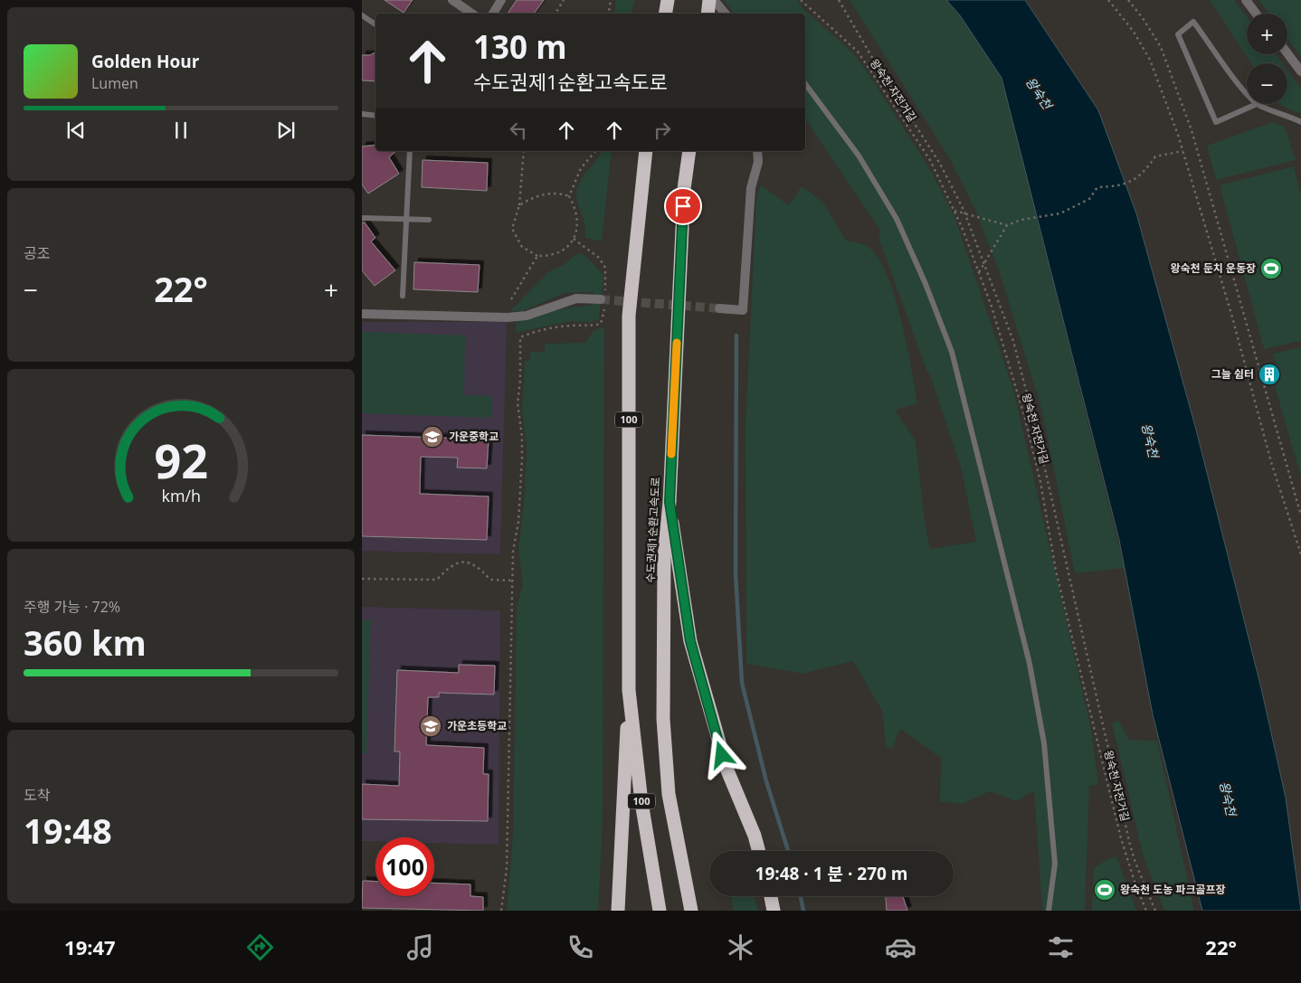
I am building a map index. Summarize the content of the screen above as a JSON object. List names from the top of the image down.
{
  "streets": {
    "highway": ["100", "수도권제1순환고속도로"],
    "path": ["왕숙천 자전거길"]
  },
  "water": ["왕숙천"],
  "places": {
    "sports": ["왕숙천 둔치 운동장", "왕숙천 도농 파크골프장"],
    "building": ["그늘 쉼터"],
    "school or university": ["가운중학교", "가운초등학교"]
  },
  "page": {
    "map_buttons": ["+", "−"],
    "turn": ["130 m", "수도권제1순환고속도로"],
    "song": ["Golden Hour", "Lumen"],
    "tile": [
      "공조",
      ["주행 가능 · 72%", "360 km"],
      ["도착", "19:48"]
    ],
    "heat": ["−", "22°", "+"],
    "limit": "100",
    "trip": "19:48 · 1 분 · 270 m",
    "tabs": ["19:47", "22°"],
    "gauge": ["92", "km/h"]
  }
}
